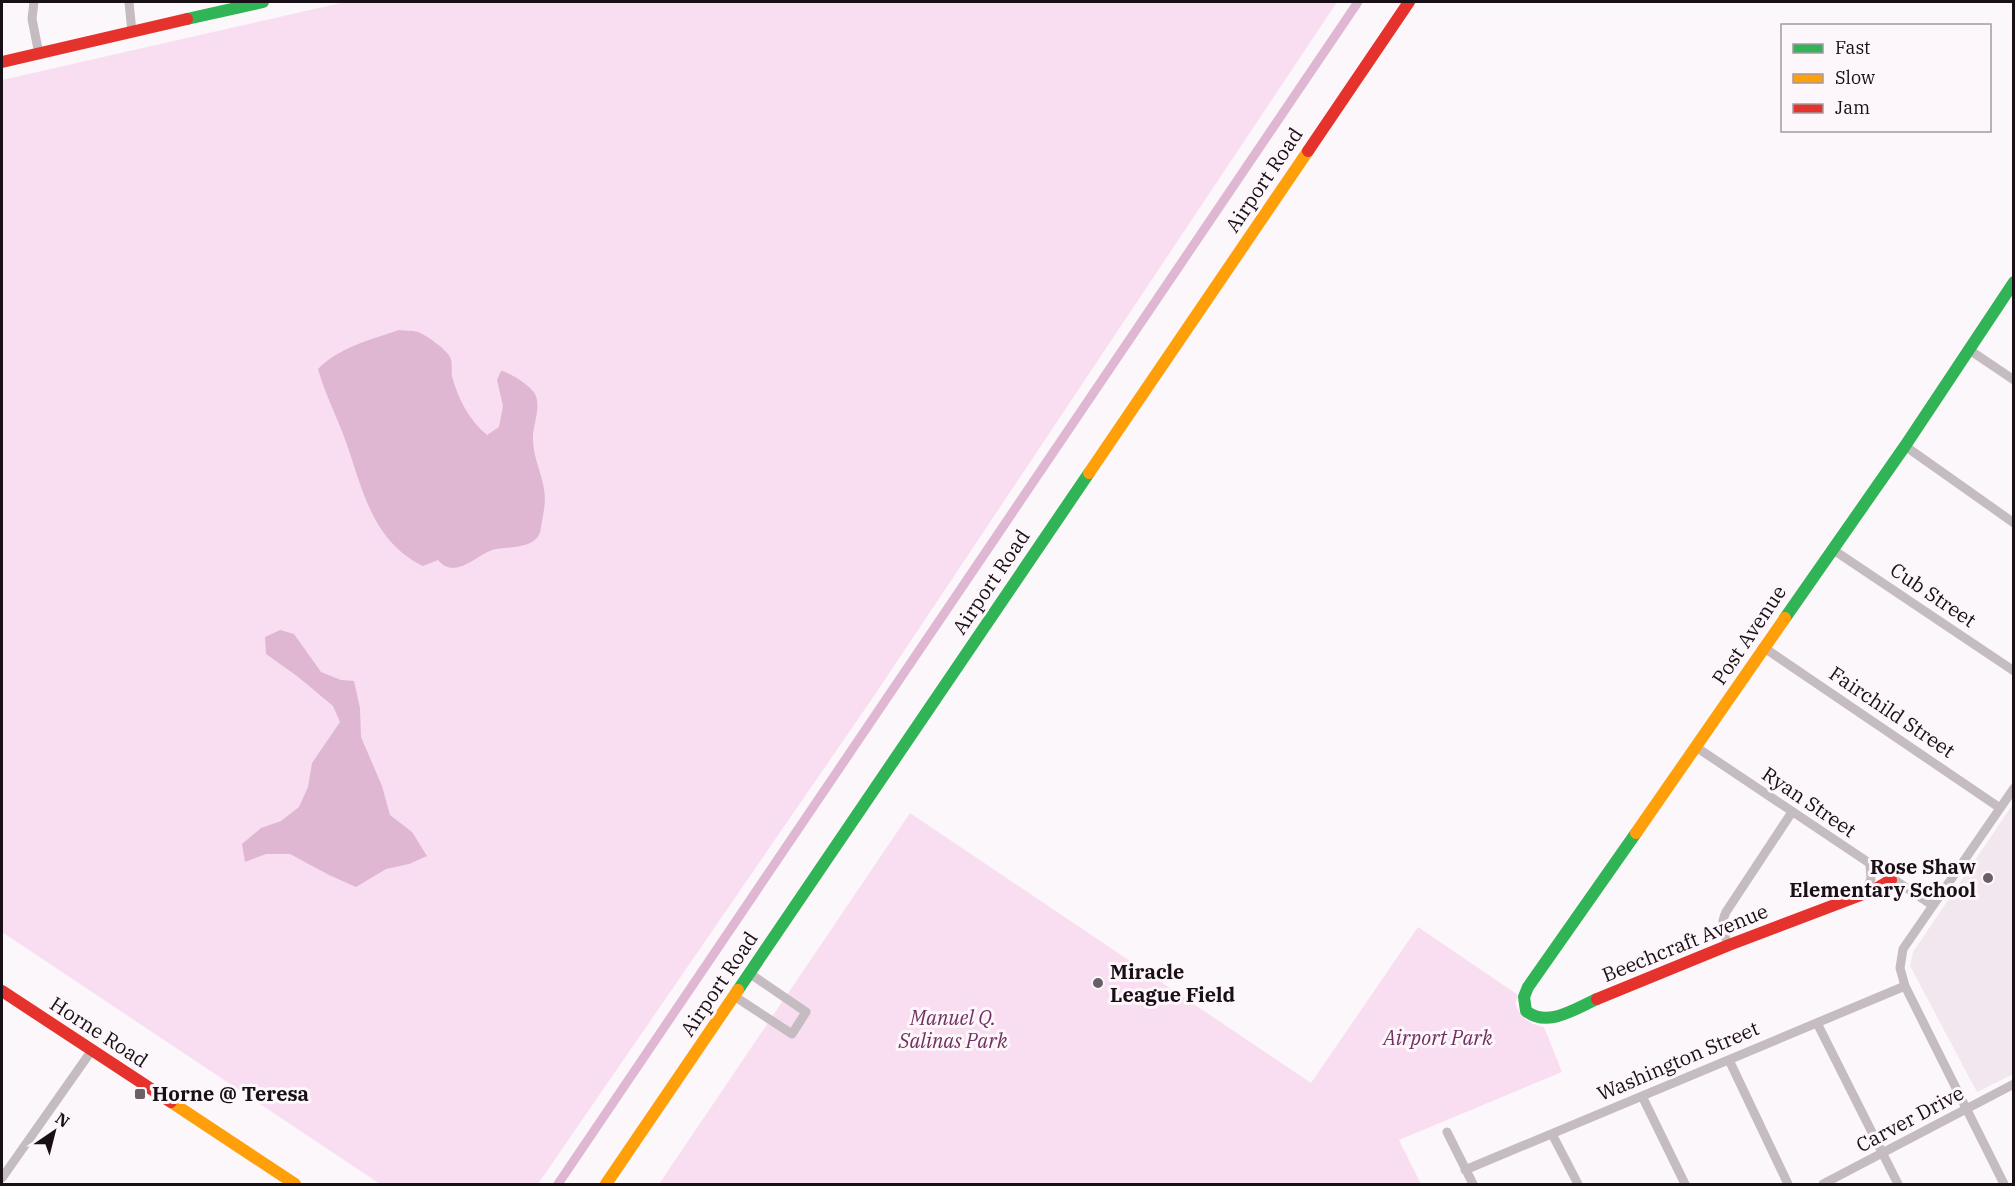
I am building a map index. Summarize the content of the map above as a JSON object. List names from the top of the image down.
{
  "streets": {
    "street": [
      "Airport Road",
      "Cub Street",
      "Post Avenue",
      "Fairchild Street",
      "Ryan Street",
      "Beechcraft Avenue",
      "Horne Road",
      "Washington Street",
      "Carver Drive"
    ]
  },
  "crossings": [
    ["Cub Street", "Post Avenue"],
    ["Post Avenue", "Fairchild Street"],
    ["Post Avenue", "Ryan Street"],
    ["Post Avenue", "Beechcraft Avenue"],
    ["Ryan Street", "Beechcraft Avenue"]
  ],
  "parks": ["Manuel Q. Salinas Park", "Airport Park"],
  "places": {
    "other": ["Rose Shaw Elementary School", "Miracle League Field"],
    "transit": ["Horne @ Teresa"]
  },
  "legend": ["Fast", "Slow", "Jam"],
  "north": "top right"
}
